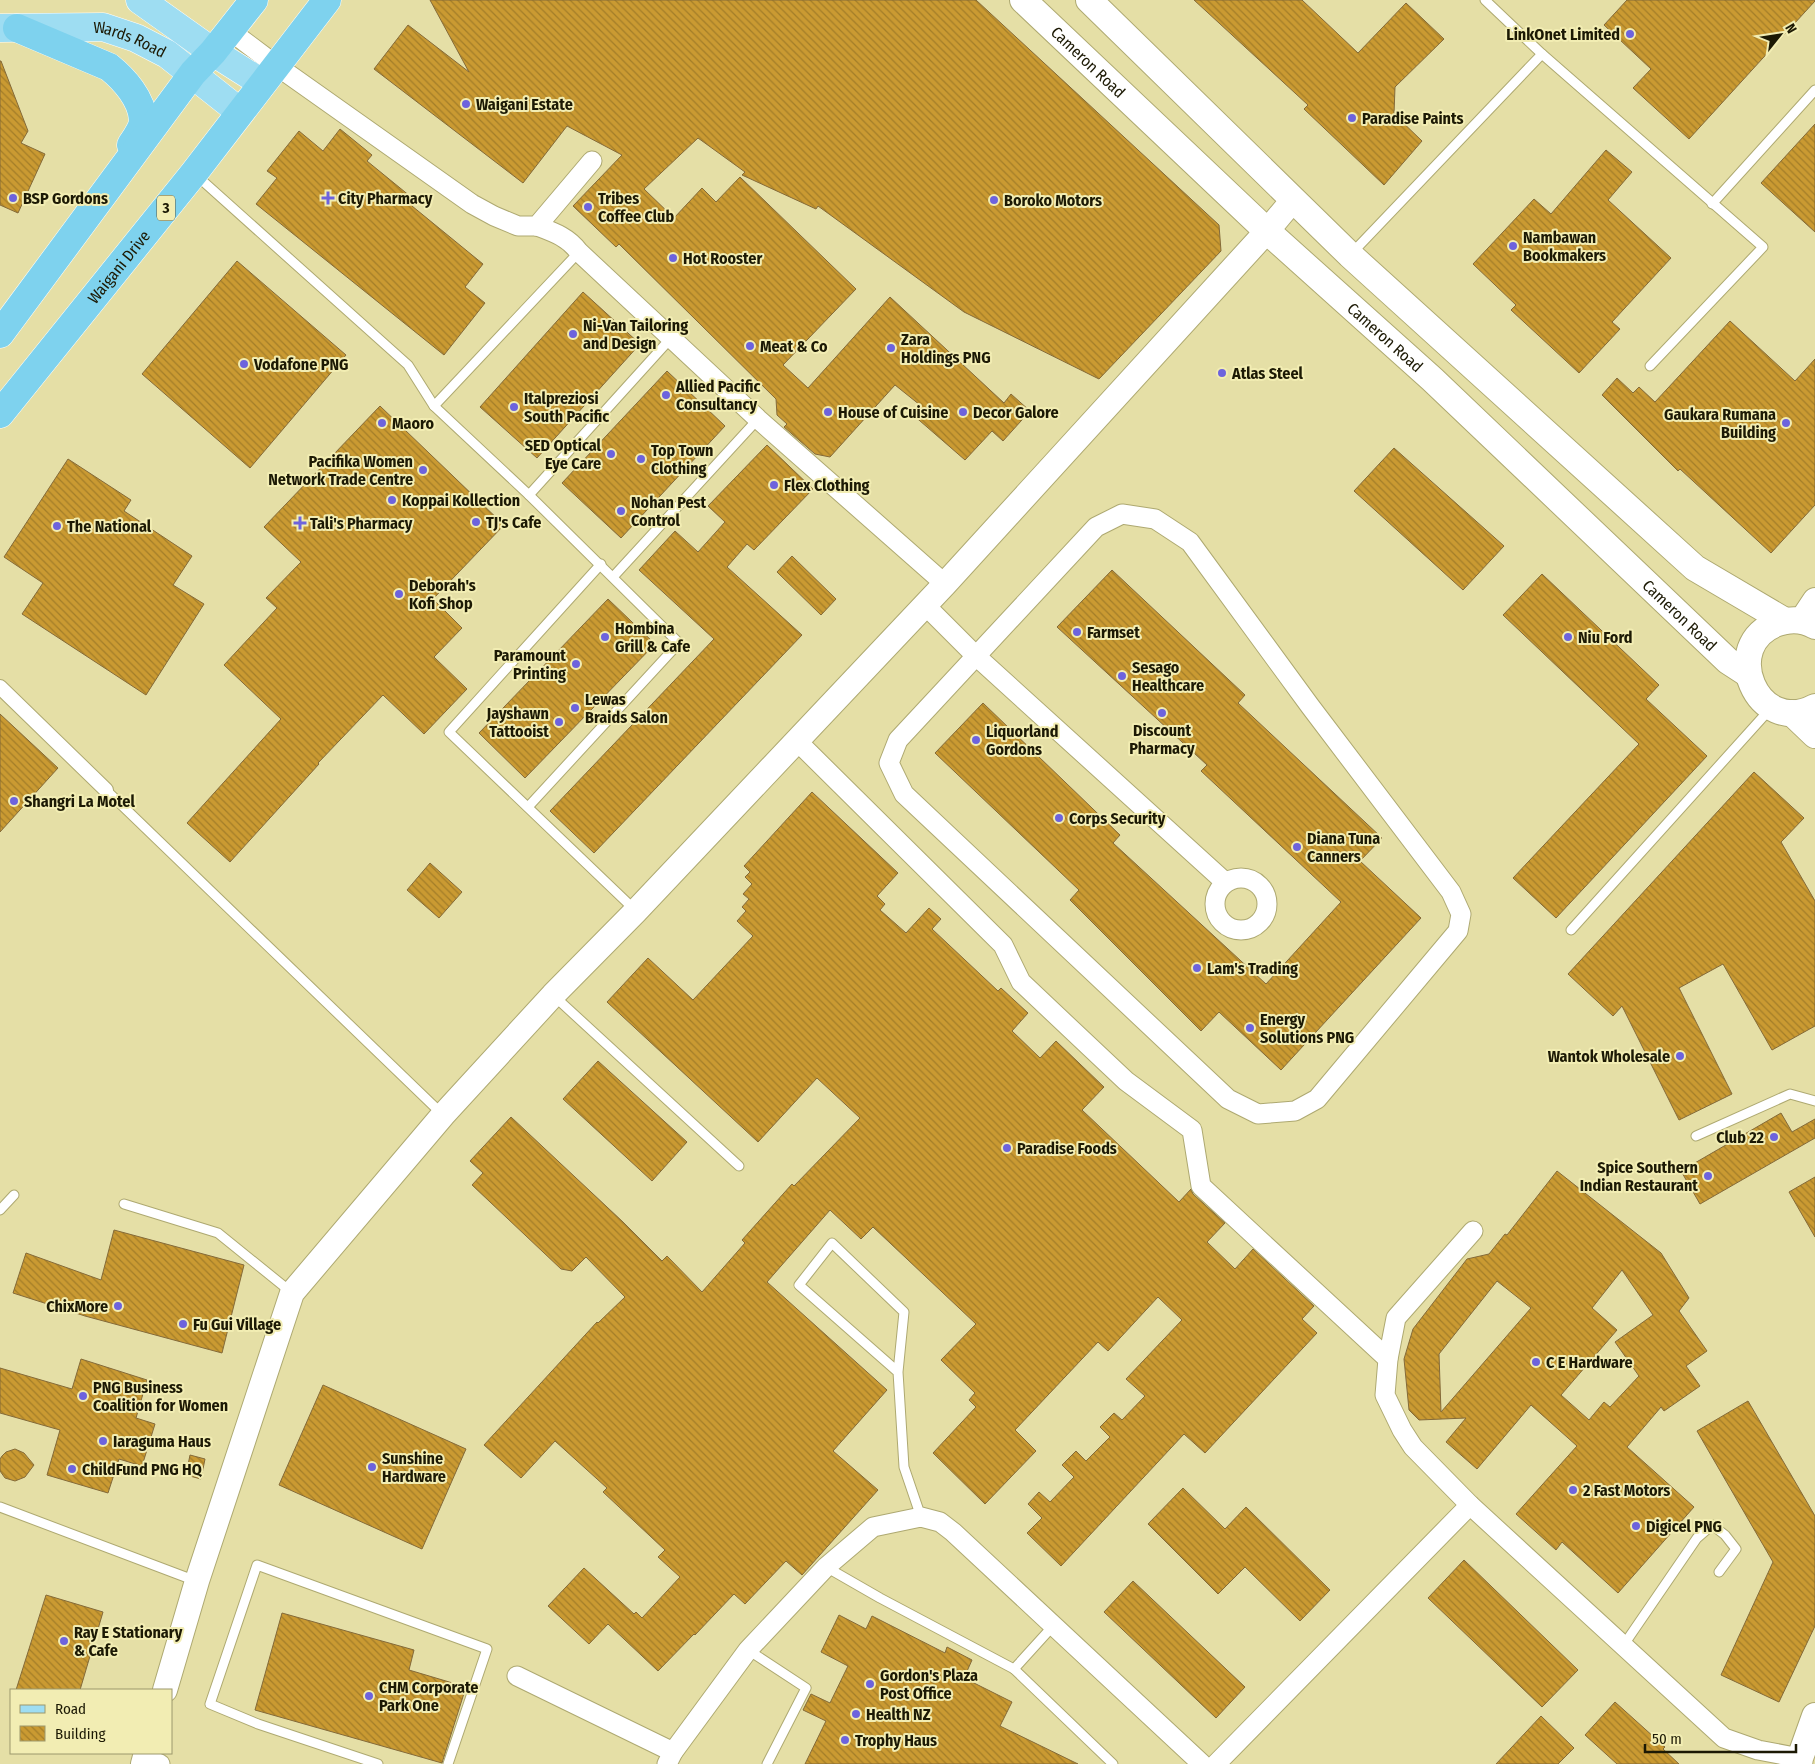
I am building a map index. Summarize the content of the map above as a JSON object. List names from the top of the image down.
{
  "streets": {
    "highway": ["3", "Waigani Drive"],
    "main road": ["Wards Road", "Cameron Road"]
  },
  "crossings": [
    ["Wards Road", "Waigani Drive"]
  ],
  "places": {
    "other": [
      "LinkOnet Limited",
      "Waigani Estate",
      "Paradise Paints",
      "BSP Gordons",
      "Boroko Motors",
      "Tribes Coffee Club",
      "Nambawan Bookmakers",
      "Hot Rooster",
      "Ni-Van Tailoring and Design",
      "Meat & Co",
      "Zara Holdings PNG",
      "Vodafone PNG",
      "Atlas Steel",
      "Allied Pacific Consultancy",
      "Italpreziosi South Pacific",
      "House of Cuisine",
      "Decor Galore",
      "Maoro",
      "Gaukara Rumana Building",
      "SED Optical Eye Care",
      "Top Town Clothing",
      "Pacifika Women Network Trade Centre",
      "Flex Clothing",
      "Koppai Kollection",
      "Nohan Pest Control",
      "TJ's Cafe",
      "The National",
      "Deborah's Kofi Shop",
      "Farmset",
      "Hombina Grill & Cafe",
      "Niu Ford",
      "Paramount Printing",
      "Sesago Healthcare",
      "Lewas Braids Salon",
      "Discount Pharmacy",
      "Jayshawn Tattooist",
      "Liquorland Gordons",
      "Shangri La Motel",
      "Corps Security",
      "Diana Tuna Canners",
      "Lam's Trading",
      "Energy Solutions PNG",
      "Wantok Wholesale",
      "Club 22",
      "Paradise Foods",
      "Spice Southern Indian Restaurant",
      "ChixMore",
      "Fu Gui Village",
      "C E Hardware",
      "PNG Business Coalition for Women",
      "Iaraguma Haus",
      "Sunshine Hardware",
      "ChildFund PNG HQ",
      "2 Fast Motors",
      "Digicel PNG",
      "Ray E Stationary & Cafe",
      "Gordon's Plaza Post Office",
      "CHM Corporate Park One",
      "Health NZ",
      "Trophy Haus"
    ],
    "health": ["City Pharmacy", "Tali's Pharmacy"]
  },
  "legend": ["Road", "Building"],
  "scale_bar": "50 m",
  "north": "top right"
}
